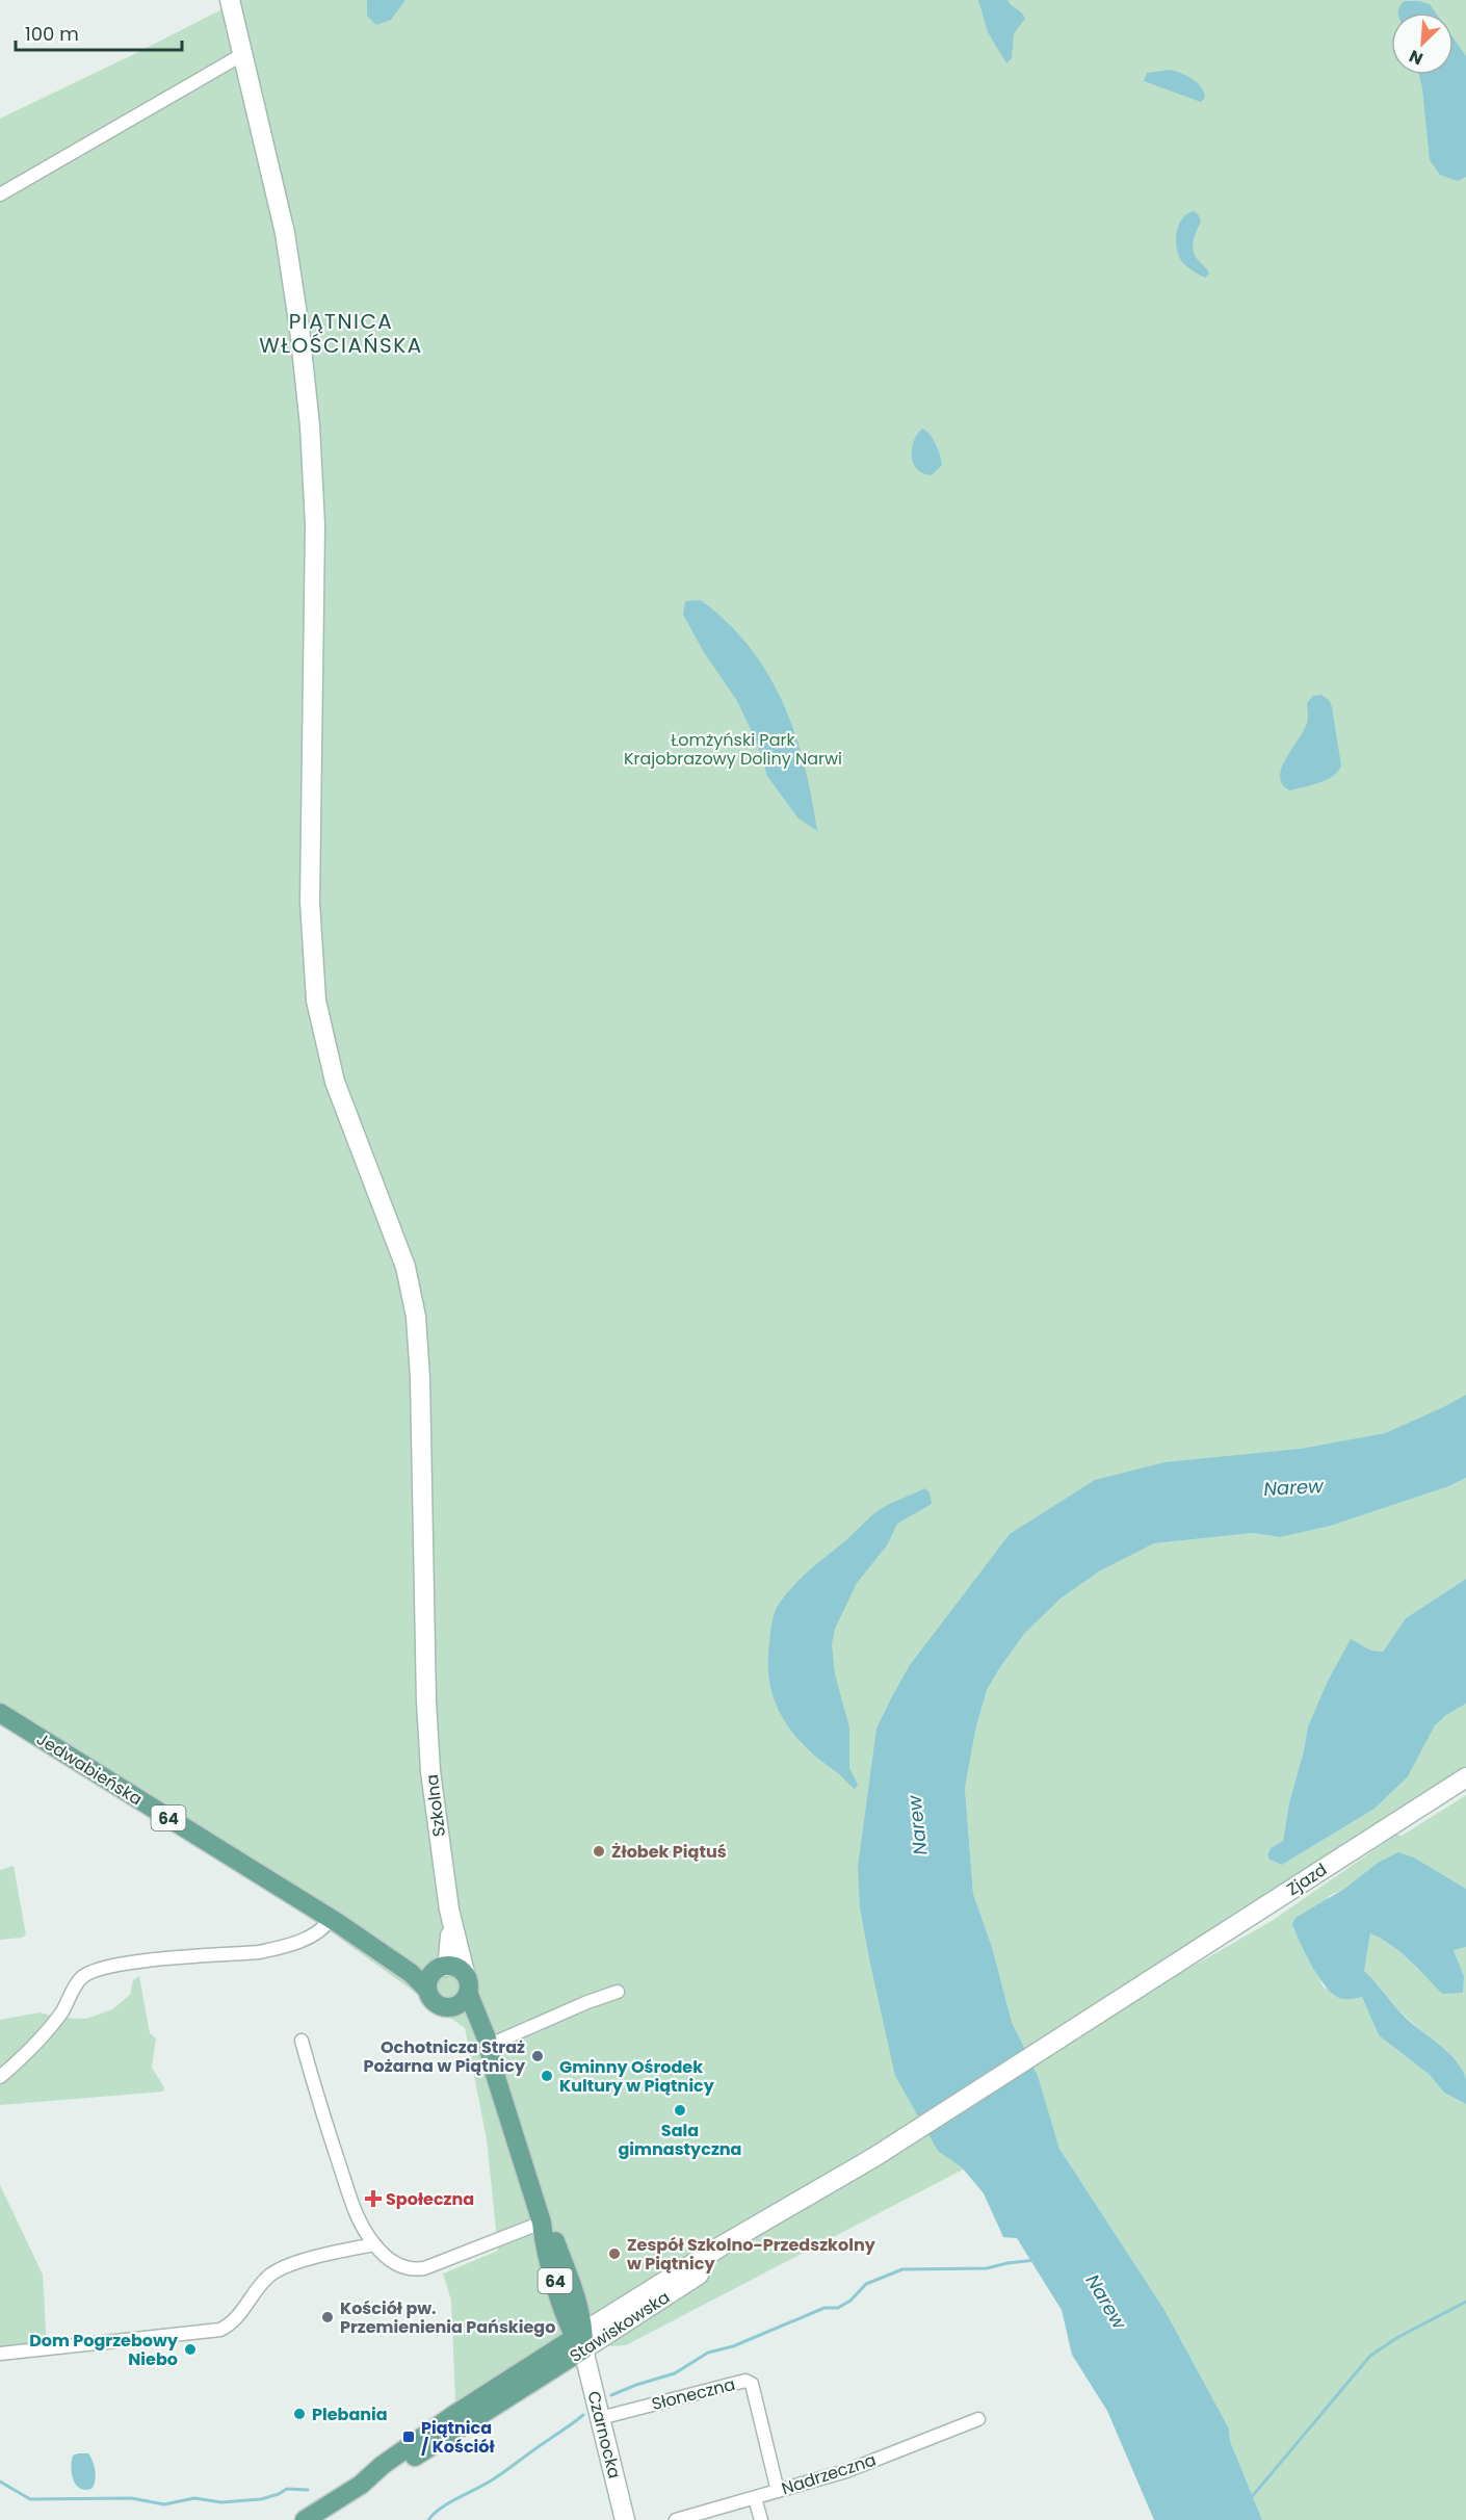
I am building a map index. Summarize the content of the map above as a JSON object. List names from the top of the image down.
{
  "streets": {
    "main road": ["Jedwabieńska", "64", "Stawiskowska"],
    "street": [
      "Szkolna",
      "Zjazd",
      "Słoneczna",
      "Czarnocka",
      "Nadrzeczna"
    ]
  },
  "crossings": [
    ["Jedwabieńska", "Szkolna"],
    ["Jedwabieńska", "64"],
    ["Szkolna", "64"],
    ["64", "Stawiskowska"],
    ["64", "Czarnocka"],
    ["Zjazd", "Stawiskowska"],
    ["Stawiskowska", "Czarnocka"],
    ["Słoneczna", "Czarnocka"],
    ["Słoneczna", "Nadrzeczna"]
  ],
  "districts": ["PIĄTNICA WŁOŚCIAŃSKA"],
  "water": ["Narew"],
  "parks": ["Łomżyński Park Krajobrazowy Doliny Narwi"],
  "places": {
    "other": [
      "Żłobek Piątuś",
      "Ochotnicza Straż Pożarna w Piątnicy",
      "Gminny Ośrodek Kultury w Piątnicy",
      "Sala gimnastyczna",
      "Zespół Szkolno-Przedszkolny w Piątnicy",
      "Kościół pw. Przemienienia Pańskiego",
      "Dom Pogrzebowy Niebo",
      "Plebania"
    ],
    "health": ["Społeczna"],
    "transit": ["Piątnica / Kościół"]
  },
  "scale_bar": "100 m",
  "north": "bottom left"
}
